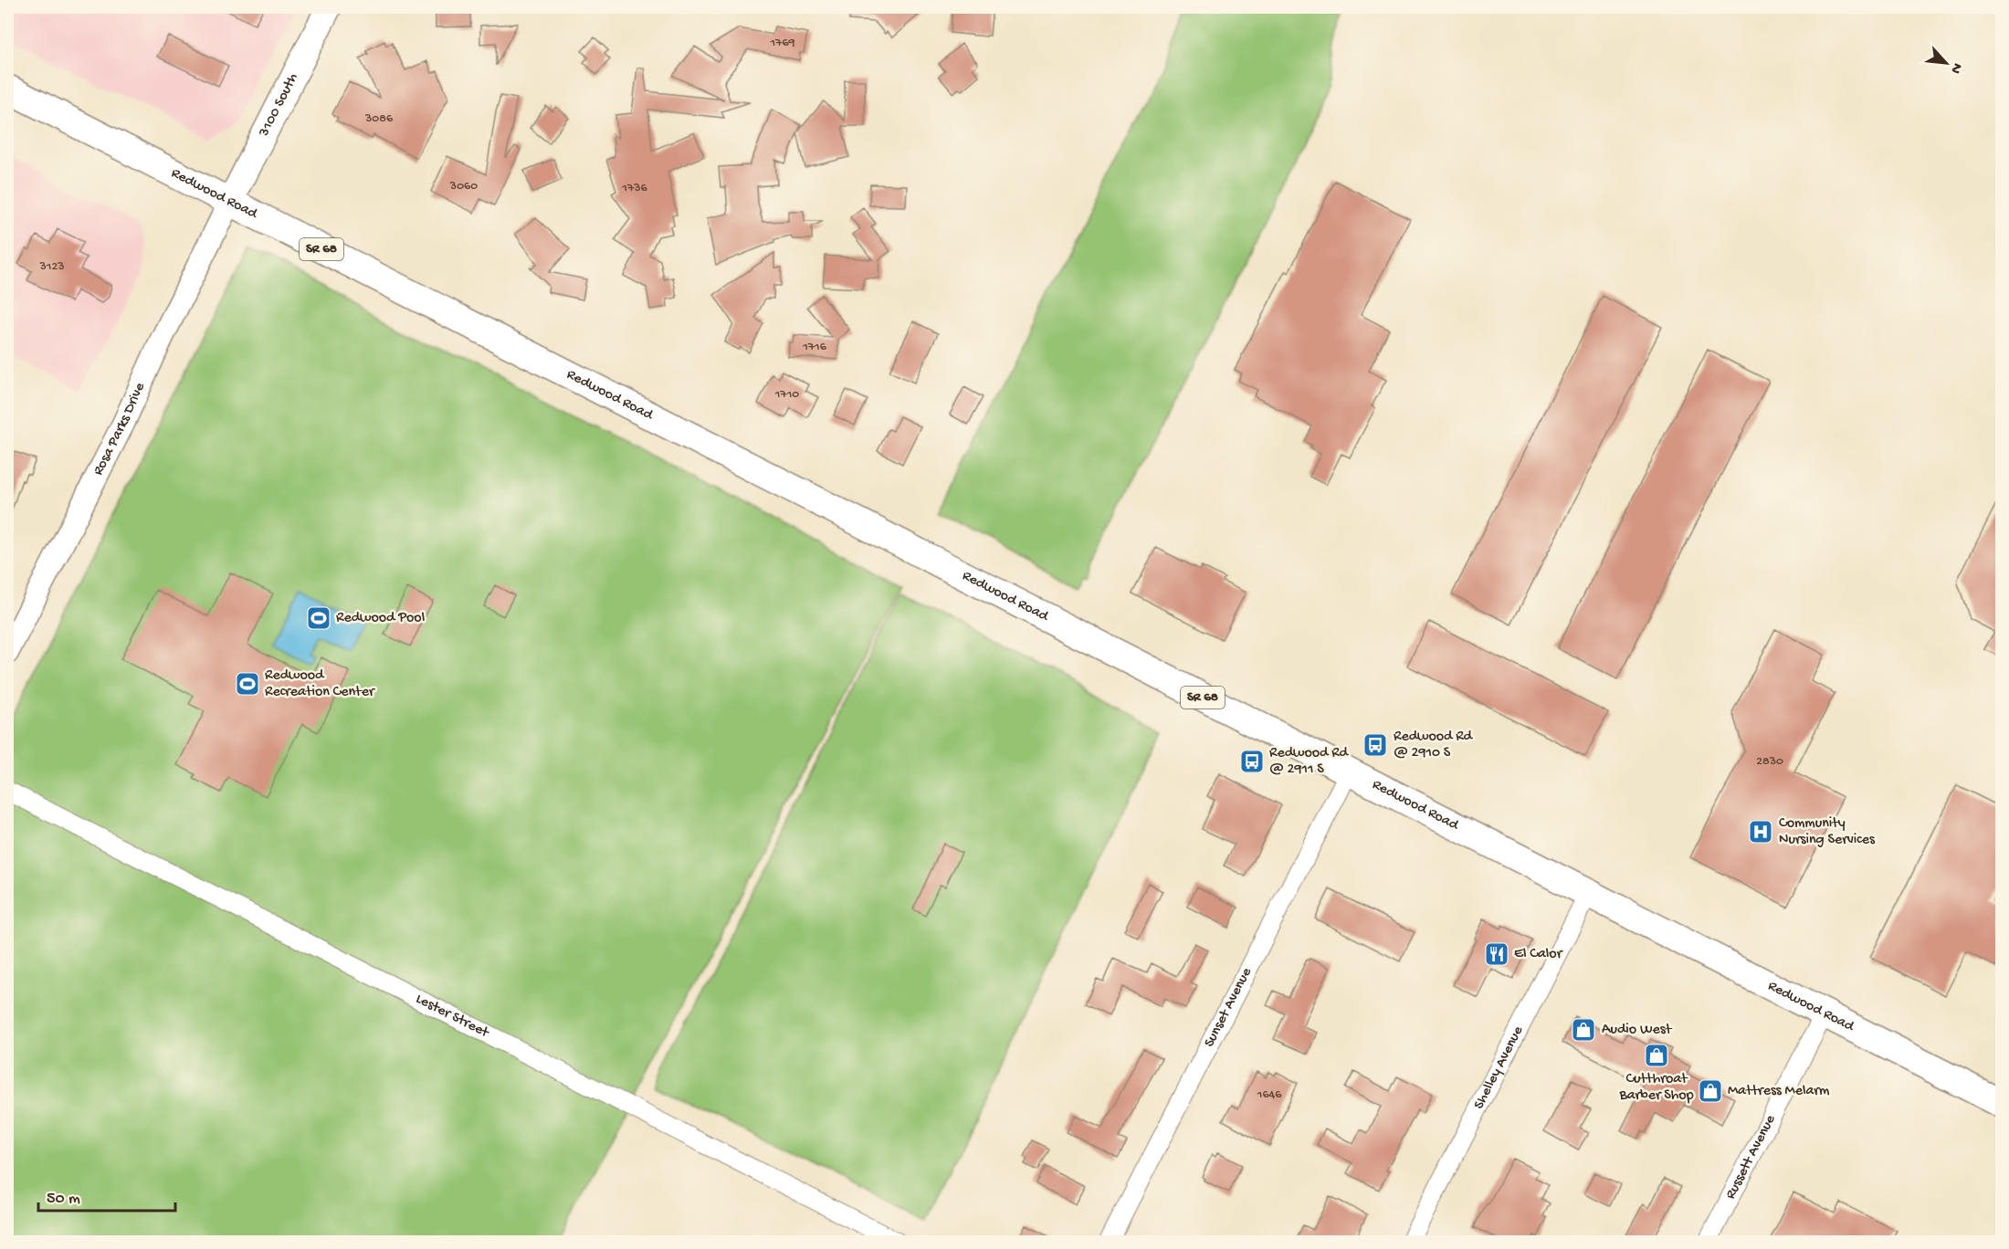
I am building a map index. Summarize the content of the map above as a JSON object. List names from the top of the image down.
{
  "streets": {
    "main road": ["3100 South", "Redwood Road", "SR 68"],
    "street": [
      "Rosa Parks Drive",
      "Sunset Avenue",
      "Lester Street",
      "Shelley Avenue",
      "Russett Avenue"
    ]
  },
  "crossings": [
    ["3100 South", "Redwood Road"],
    ["3100 South", "Rosa Parks Drive"],
    ["Redwood Road", "Rosa Parks Drive"],
    ["Redwood Road", "Sunset Avenue"],
    ["Redwood Road", "Shelley Avenue"],
    ["Redwood Road", "Russett Avenue"]
  ],
  "places": {
    "sports": ["Redwood Pool", "Redwood Recreation Center"],
    "bus stop": ["Redwood Rd @ 2910 S", "Redwood Rd @ 2911 S"],
    "hospital": ["Community Nursing Services"],
    "restaurant": ["El Calor"],
    "shop": ["Audio West", "Cutthroat Barber Shop", "Mattress Melarm"]
  },
  "house_numbers": [
    "1769",
    "3086",
    "3060",
    "1736",
    "3123",
    "1716",
    "1710",
    "2830",
    "1646"
  ],
  "scale_bar": "50 m",
  "north": "bottom right"
}
